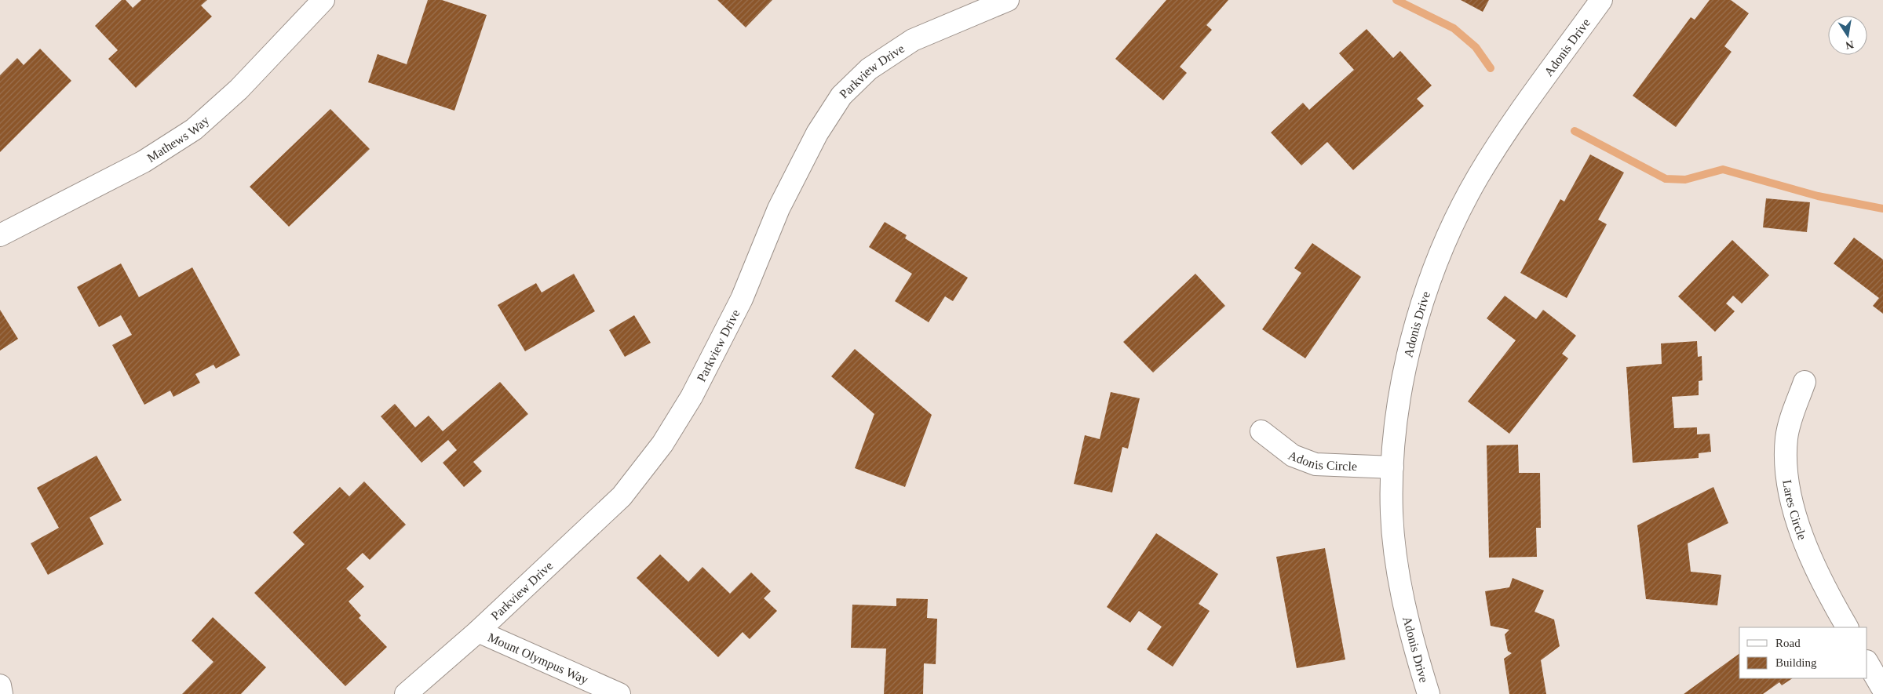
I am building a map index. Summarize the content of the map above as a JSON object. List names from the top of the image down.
{
  "streets": {
    "street": [
      "Adonis Drive",
      "Parkview Drive",
      "Mathews Way",
      "Adonis Circle",
      "Lares Circle",
      "Mount Olympus Way"
    ]
  },
  "crossings": [
    ["Adonis Drive", "Adonis Circle"],
    ["Parkview Drive", "Mount Olympus Way"]
  ],
  "legend": ["Road", "Building"],
  "north": "bottom"
}
